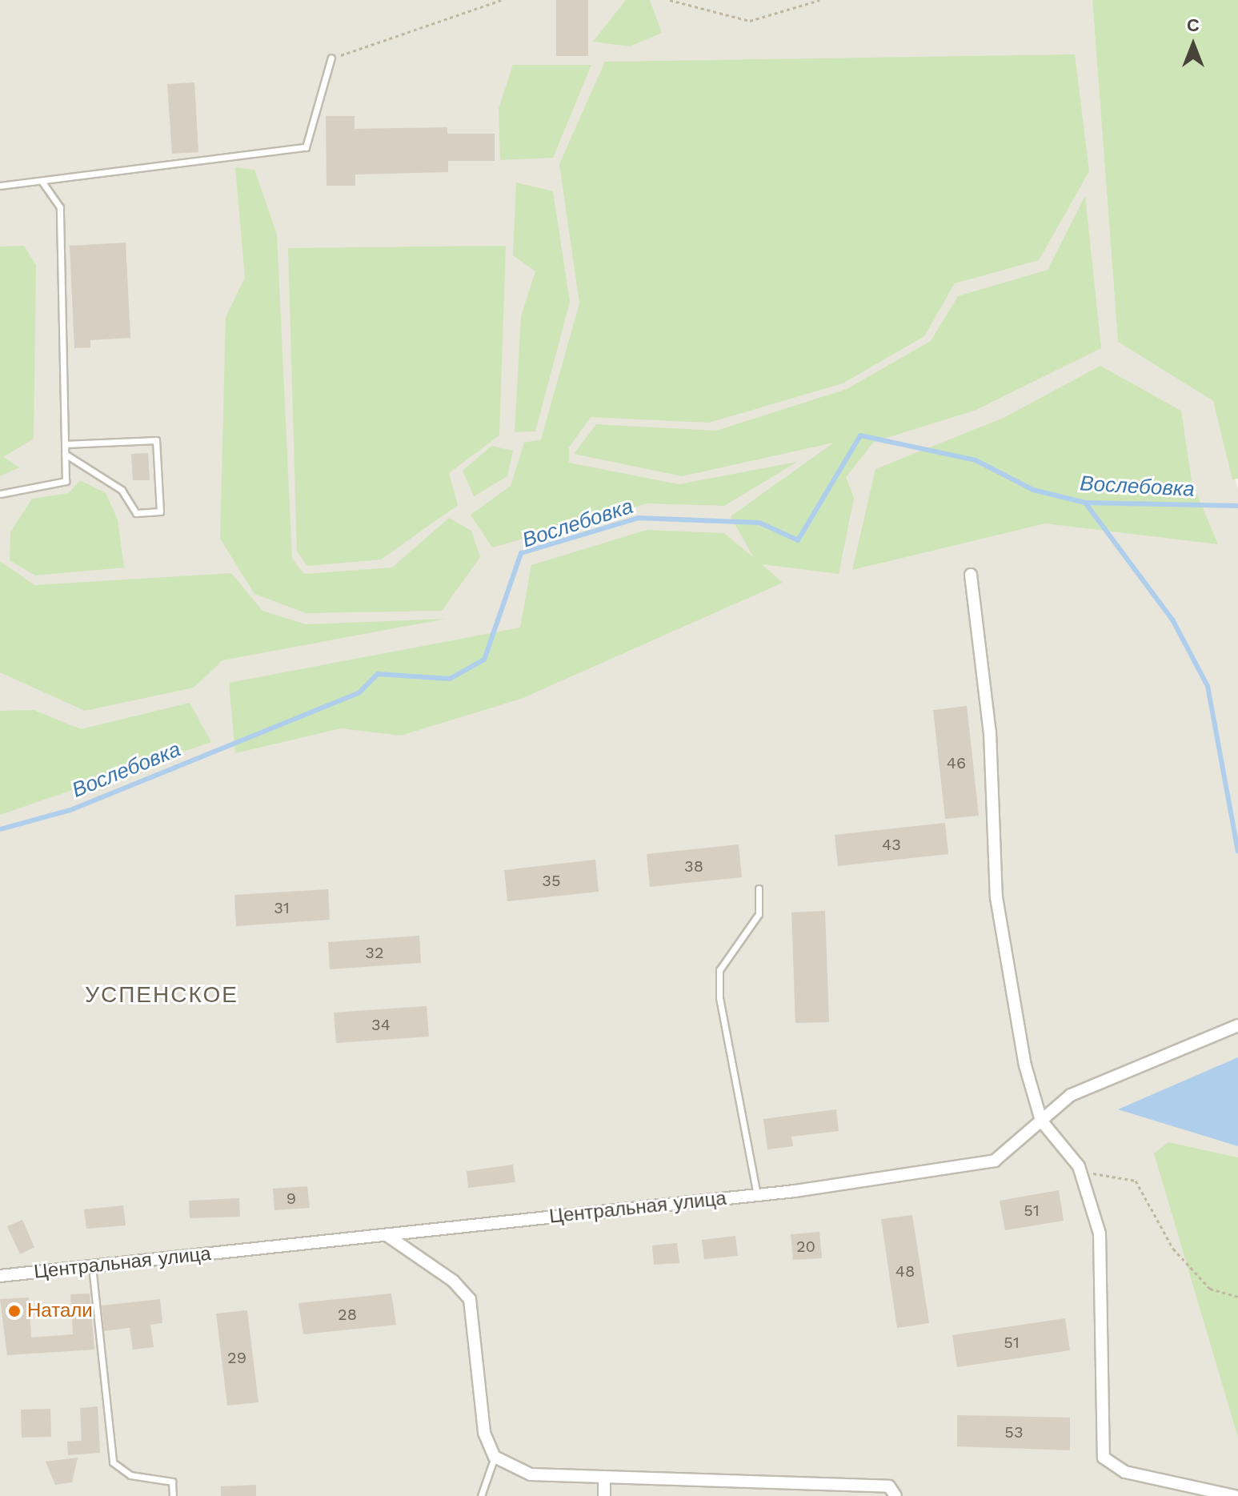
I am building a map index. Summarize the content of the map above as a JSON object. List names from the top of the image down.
{
  "streets": {
    "street": ["Центральная улица"]
  },
  "districts": ["УСПЕНСКОЕ"],
  "water": ["Вослебовка"],
  "places": ["Натали"],
  "house_numbers": [
    "46",
    "43",
    "38",
    "35",
    "31",
    "32",
    "34",
    "9",
    "51",
    "20",
    "48",
    "28",
    "51",
    "29",
    "53"
  ],
  "north": "top"
}
